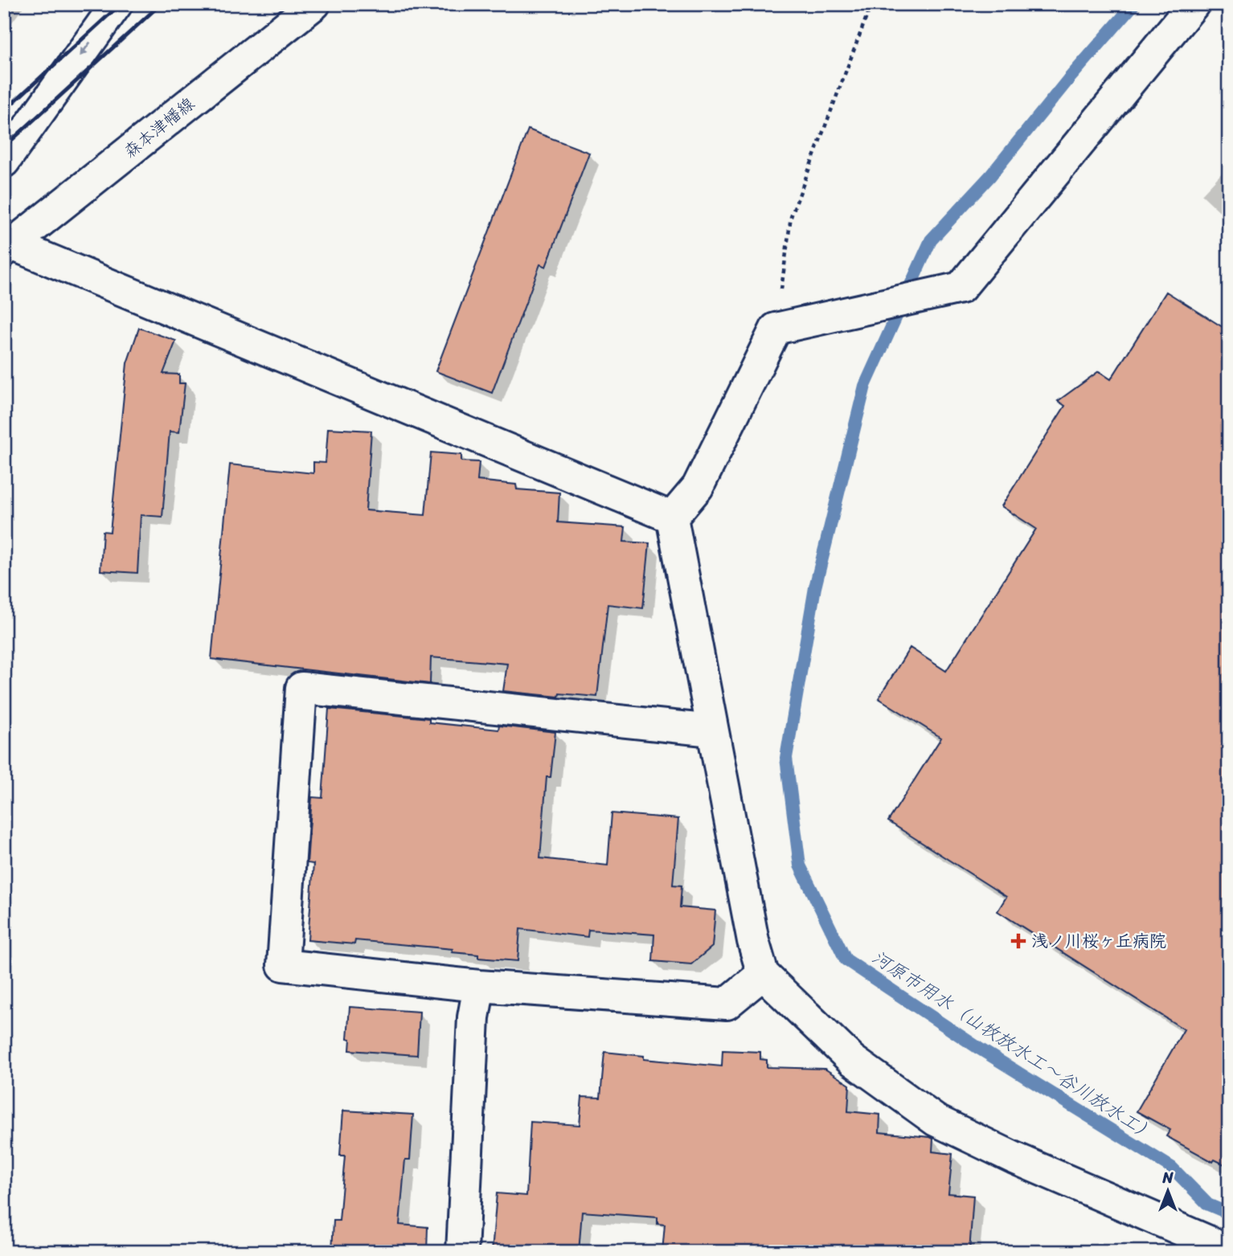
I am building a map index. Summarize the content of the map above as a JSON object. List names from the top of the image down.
{
  "streets": {
    "street": ["森本津幡線"]
  },
  "water": ["河原市用水（山牧放水工～谷川放水工）"],
  "places": {
    "health": ["浅ノ川桜ヶ丘病院"]
  },
  "north": "top"
}
